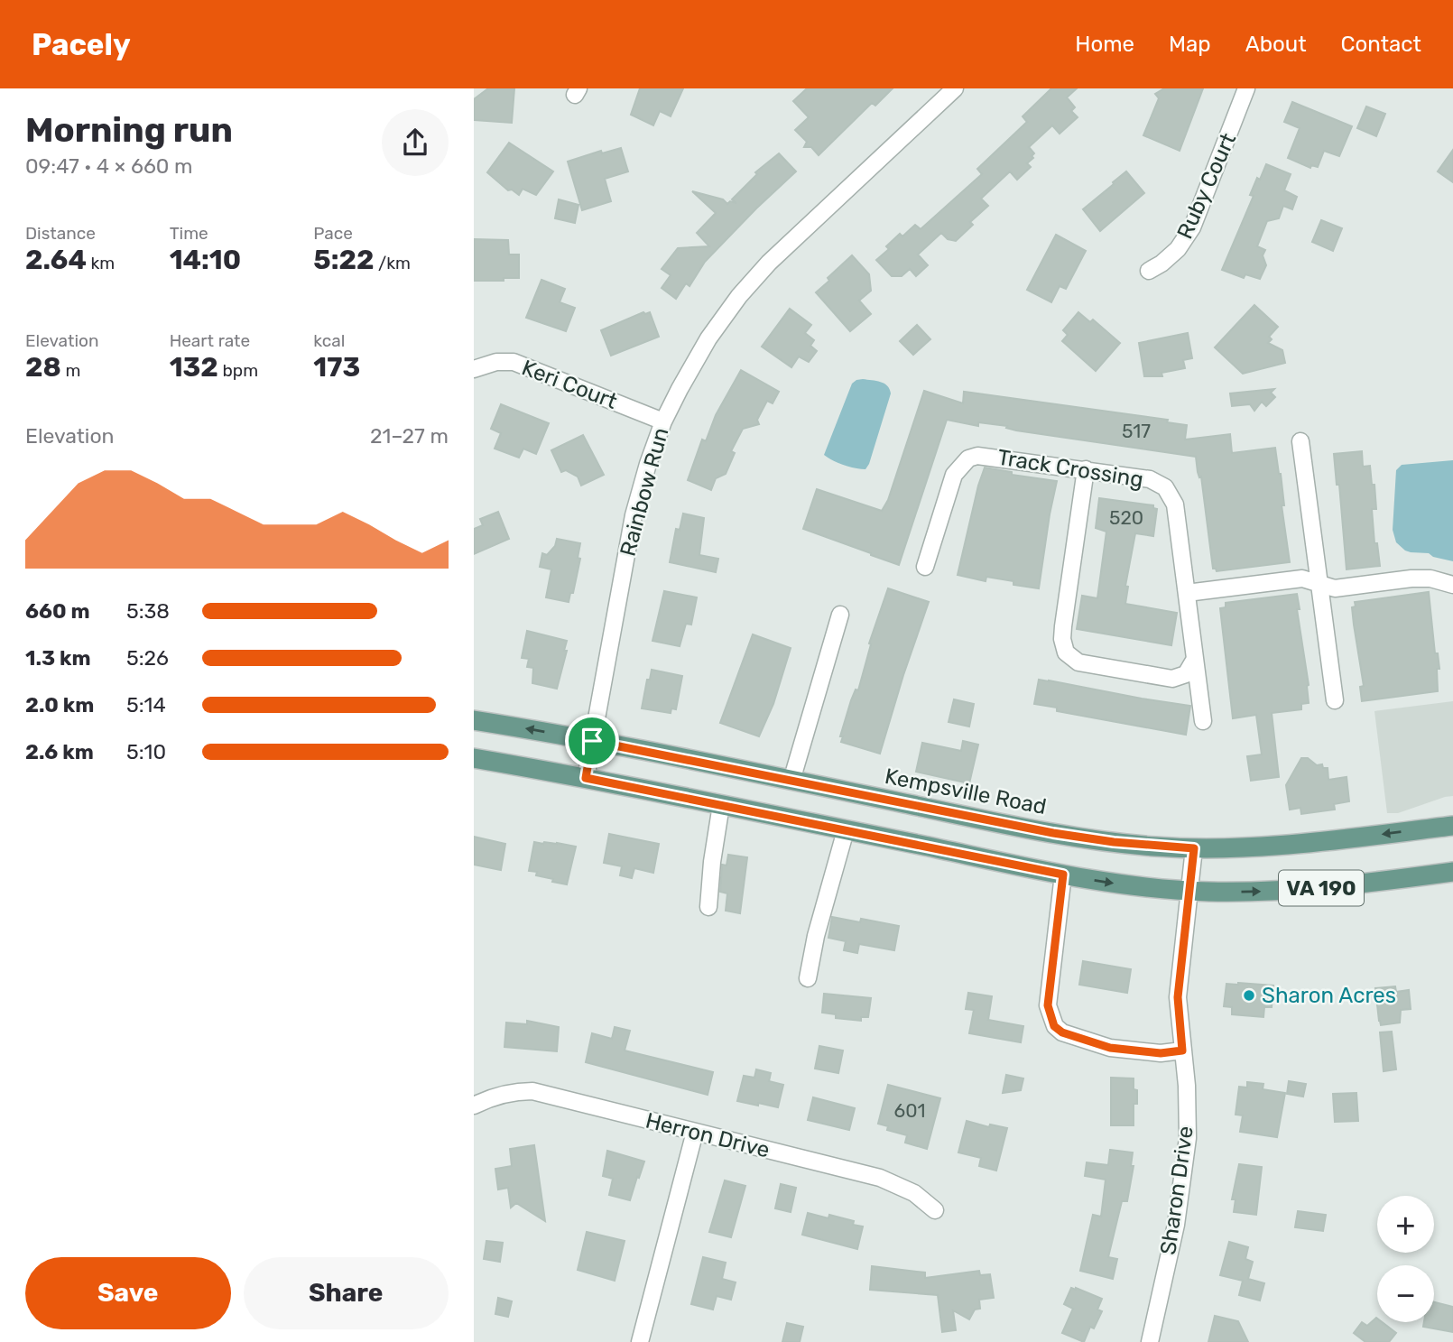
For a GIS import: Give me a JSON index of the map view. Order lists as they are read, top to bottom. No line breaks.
{"streets":{"main road":["Kempsville Road","VA 190"],"street":["Ruby Court","Keri Court","Track Crossing","Rainbow Run","Herron Drive","Sharon Drive"]},"crossings":[["Keri Court","Rainbow Run"],["Rainbow Run","Kempsville Road"],["Rainbow Run","VA 190"],["Kempsville Road","Sharon Drive"],["VA 190","Sharon Drive"]],"places":["Sharon Acres"],"house_numbers":["517","520","601"],"page":{"header":"Pacely","nav":["Home","Map","About","Contact"],"heading":["Morning run","09:47 · 4 × 660 m"],"stats":[["Distance","2.64 km"],["Time","14:10"],["Pace","5:22 /km"],["Elevation","28 m"],["Heart rate","132 bpm"],["kcal","173"]],"chart":["Elevation","21–27 m"],"list":[{"name":"660 m","note":"5:38"},{"name":"1.3 km","note":"5:26"},{"name":"2.0 km","note":"5:14"},{"name":"2.6 km","note":"5:10"}],"map_buttons":["+","−"],"buttons":["Save","Share"]}}
